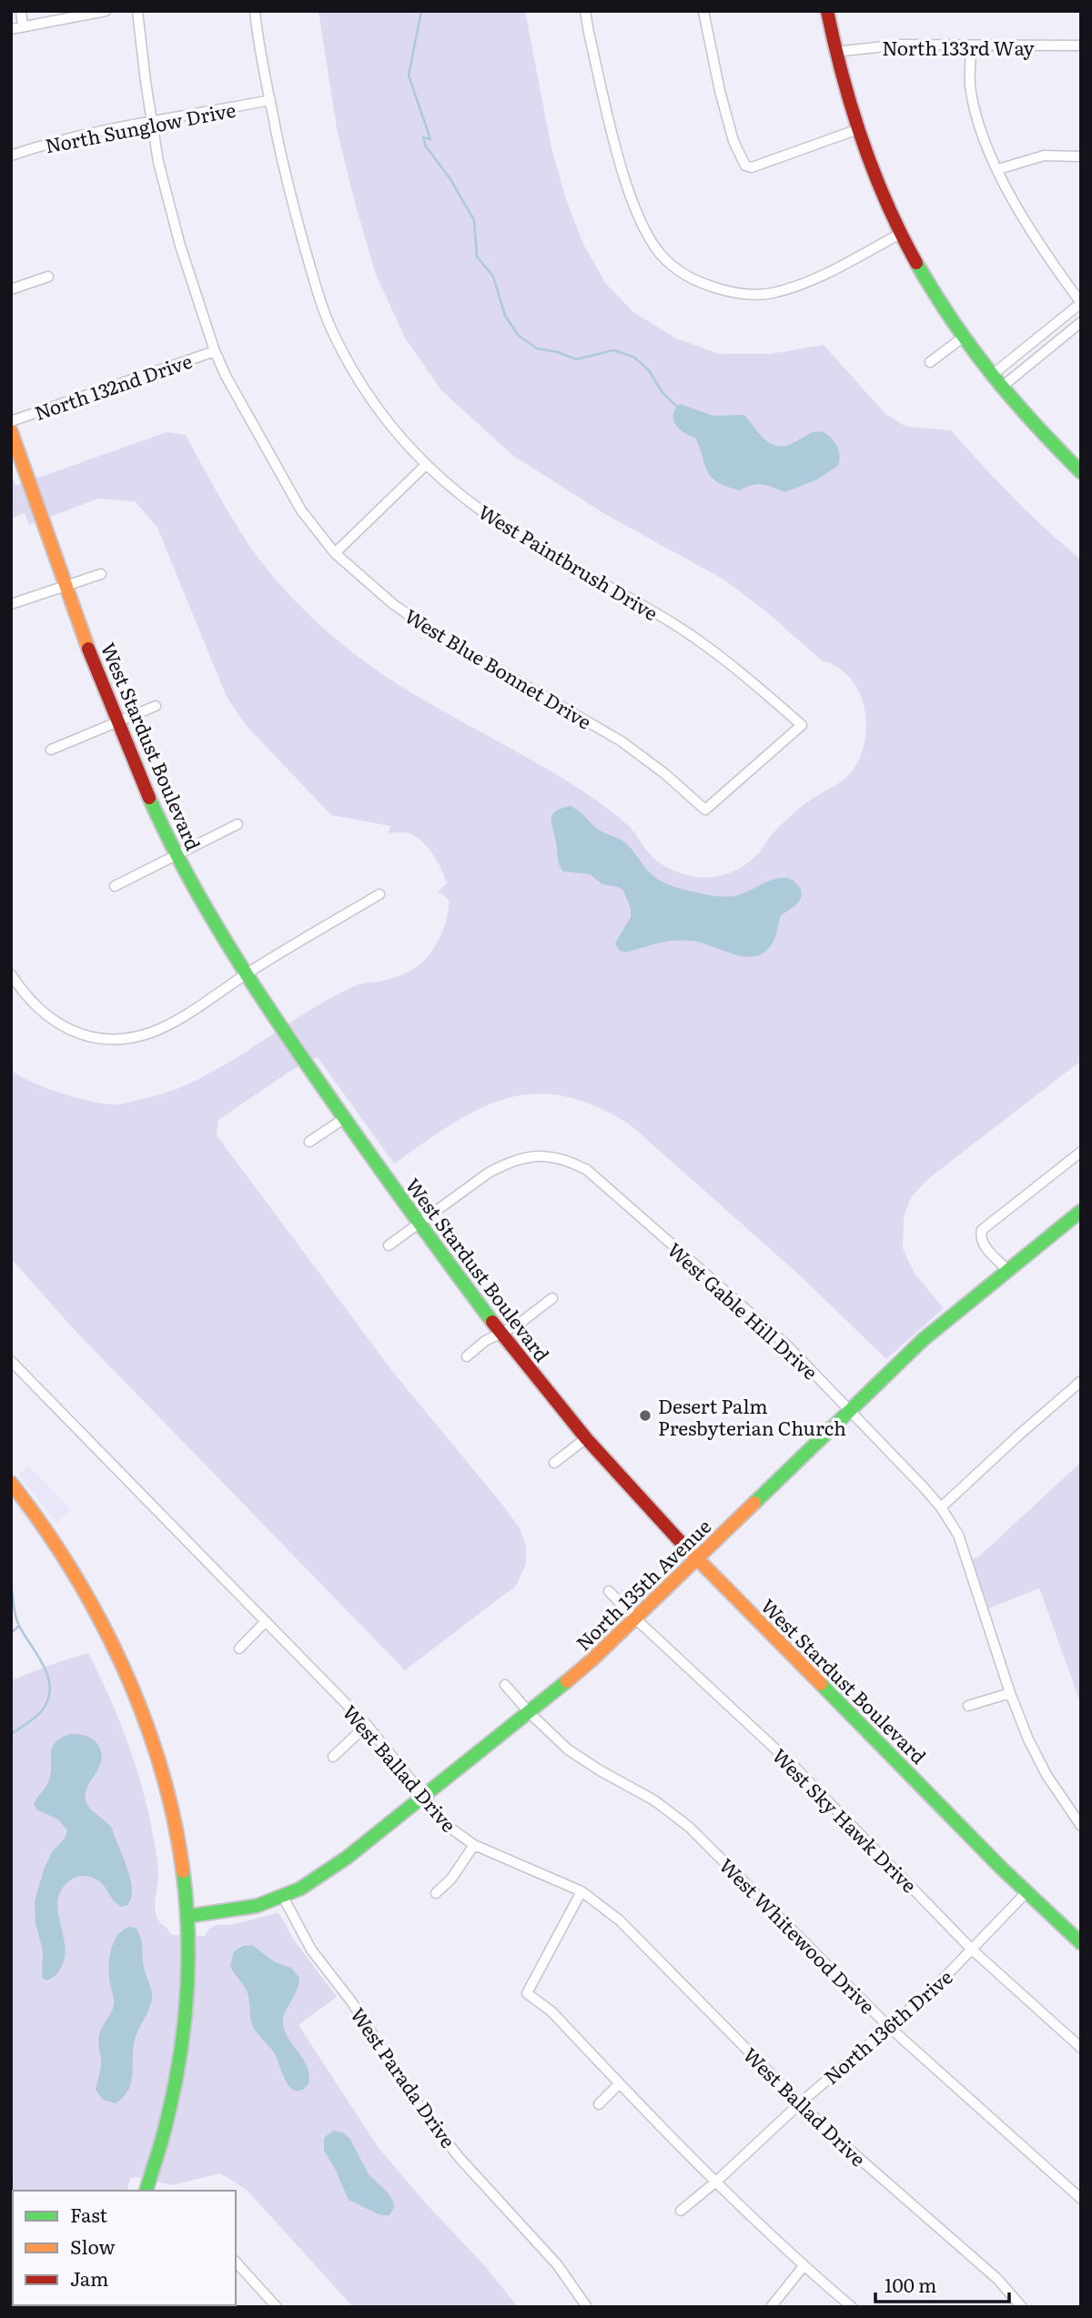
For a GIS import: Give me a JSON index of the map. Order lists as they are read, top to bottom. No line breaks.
{"streets":{"street":["North 133rd Way","North Sunglow Drive","North 132nd Drive","West Paintbrush Drive","West Blue Bonnet Drive","West Stardust Boulevard","West Gable Hill Drive","North 135th Avenue","West Ballad Drive","West Sky Hawk Drive","West Whitewood Drive","North 136th Drive","West Parada Drive"]},"crossings":[["North Sunglow Drive","West Paintbrush Drive"],["North Sunglow Drive","West Blue Bonnet Drive"],["North 132nd Drive","West Blue Bonnet Drive"],["West Paintbrush Drive","West Blue Bonnet Drive"],["West Stardust Boulevard","West Gable Hill Drive"],["West Stardust Boulevard","North 135th Avenue"],["West Stardust Boulevard","North 136th Drive"],["West Gable Hill Drive","North 135th Avenue"],["North 135th Avenue","West Ballad Drive"],["North 135th Avenue","West Sky Hawk Drive"],["North 135th Avenue","West Whitewood Drive"],["North 135th Avenue","West Parada Drive"],["West Ballad Drive","North 136th Drive"],["West Sky Hawk Drive","North 136th Drive"],["West Whitewood Drive","North 136th Drive"]],"places":["Desert Palm Presbyterian Church"],"legend":["Fast","Slow","Jam"],"scale_bar":"100 m"}
